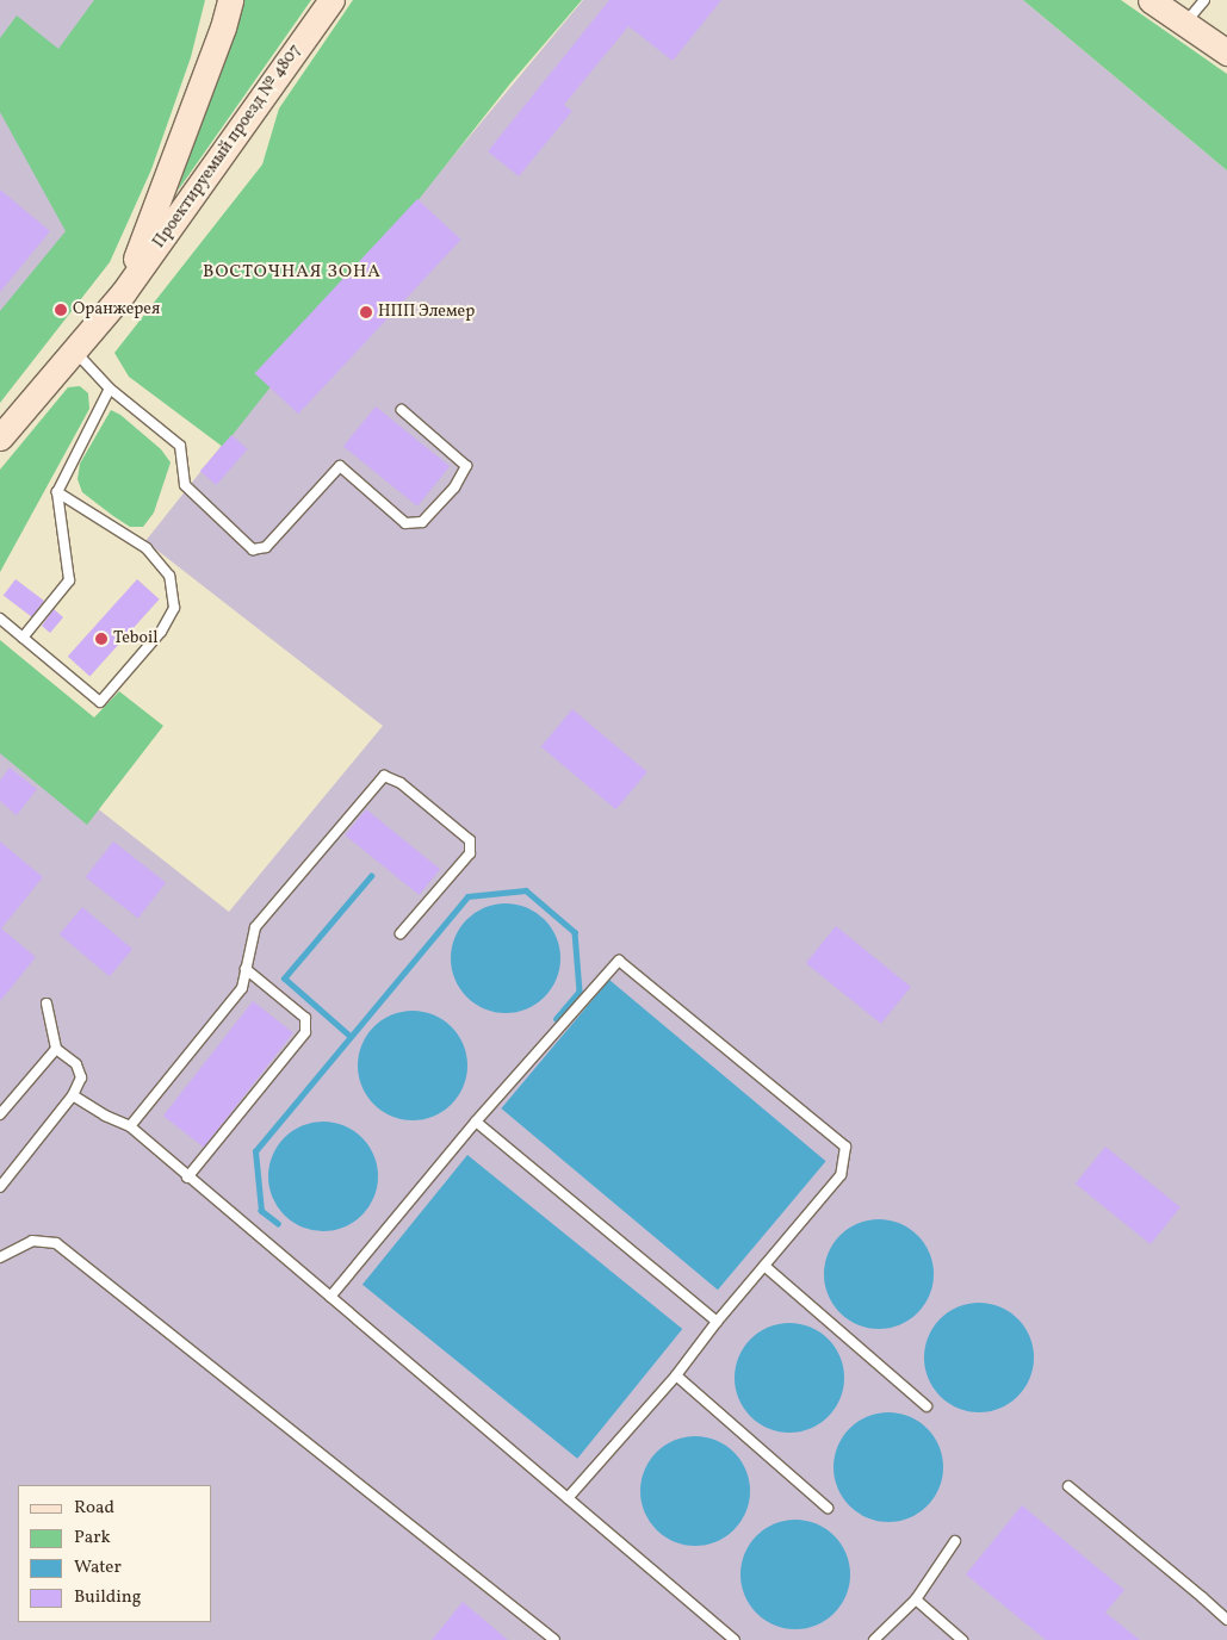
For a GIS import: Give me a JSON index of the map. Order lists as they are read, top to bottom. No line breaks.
{"streets":{"main road":["Проектируемый проезд № 4807"]},"districts":["ВОСТОЧНАЯ ЗОНА"],"places":["Оранжерея","НПП Элемер","Teboil"],"legend":["Road","Park","Water","Building"]}
